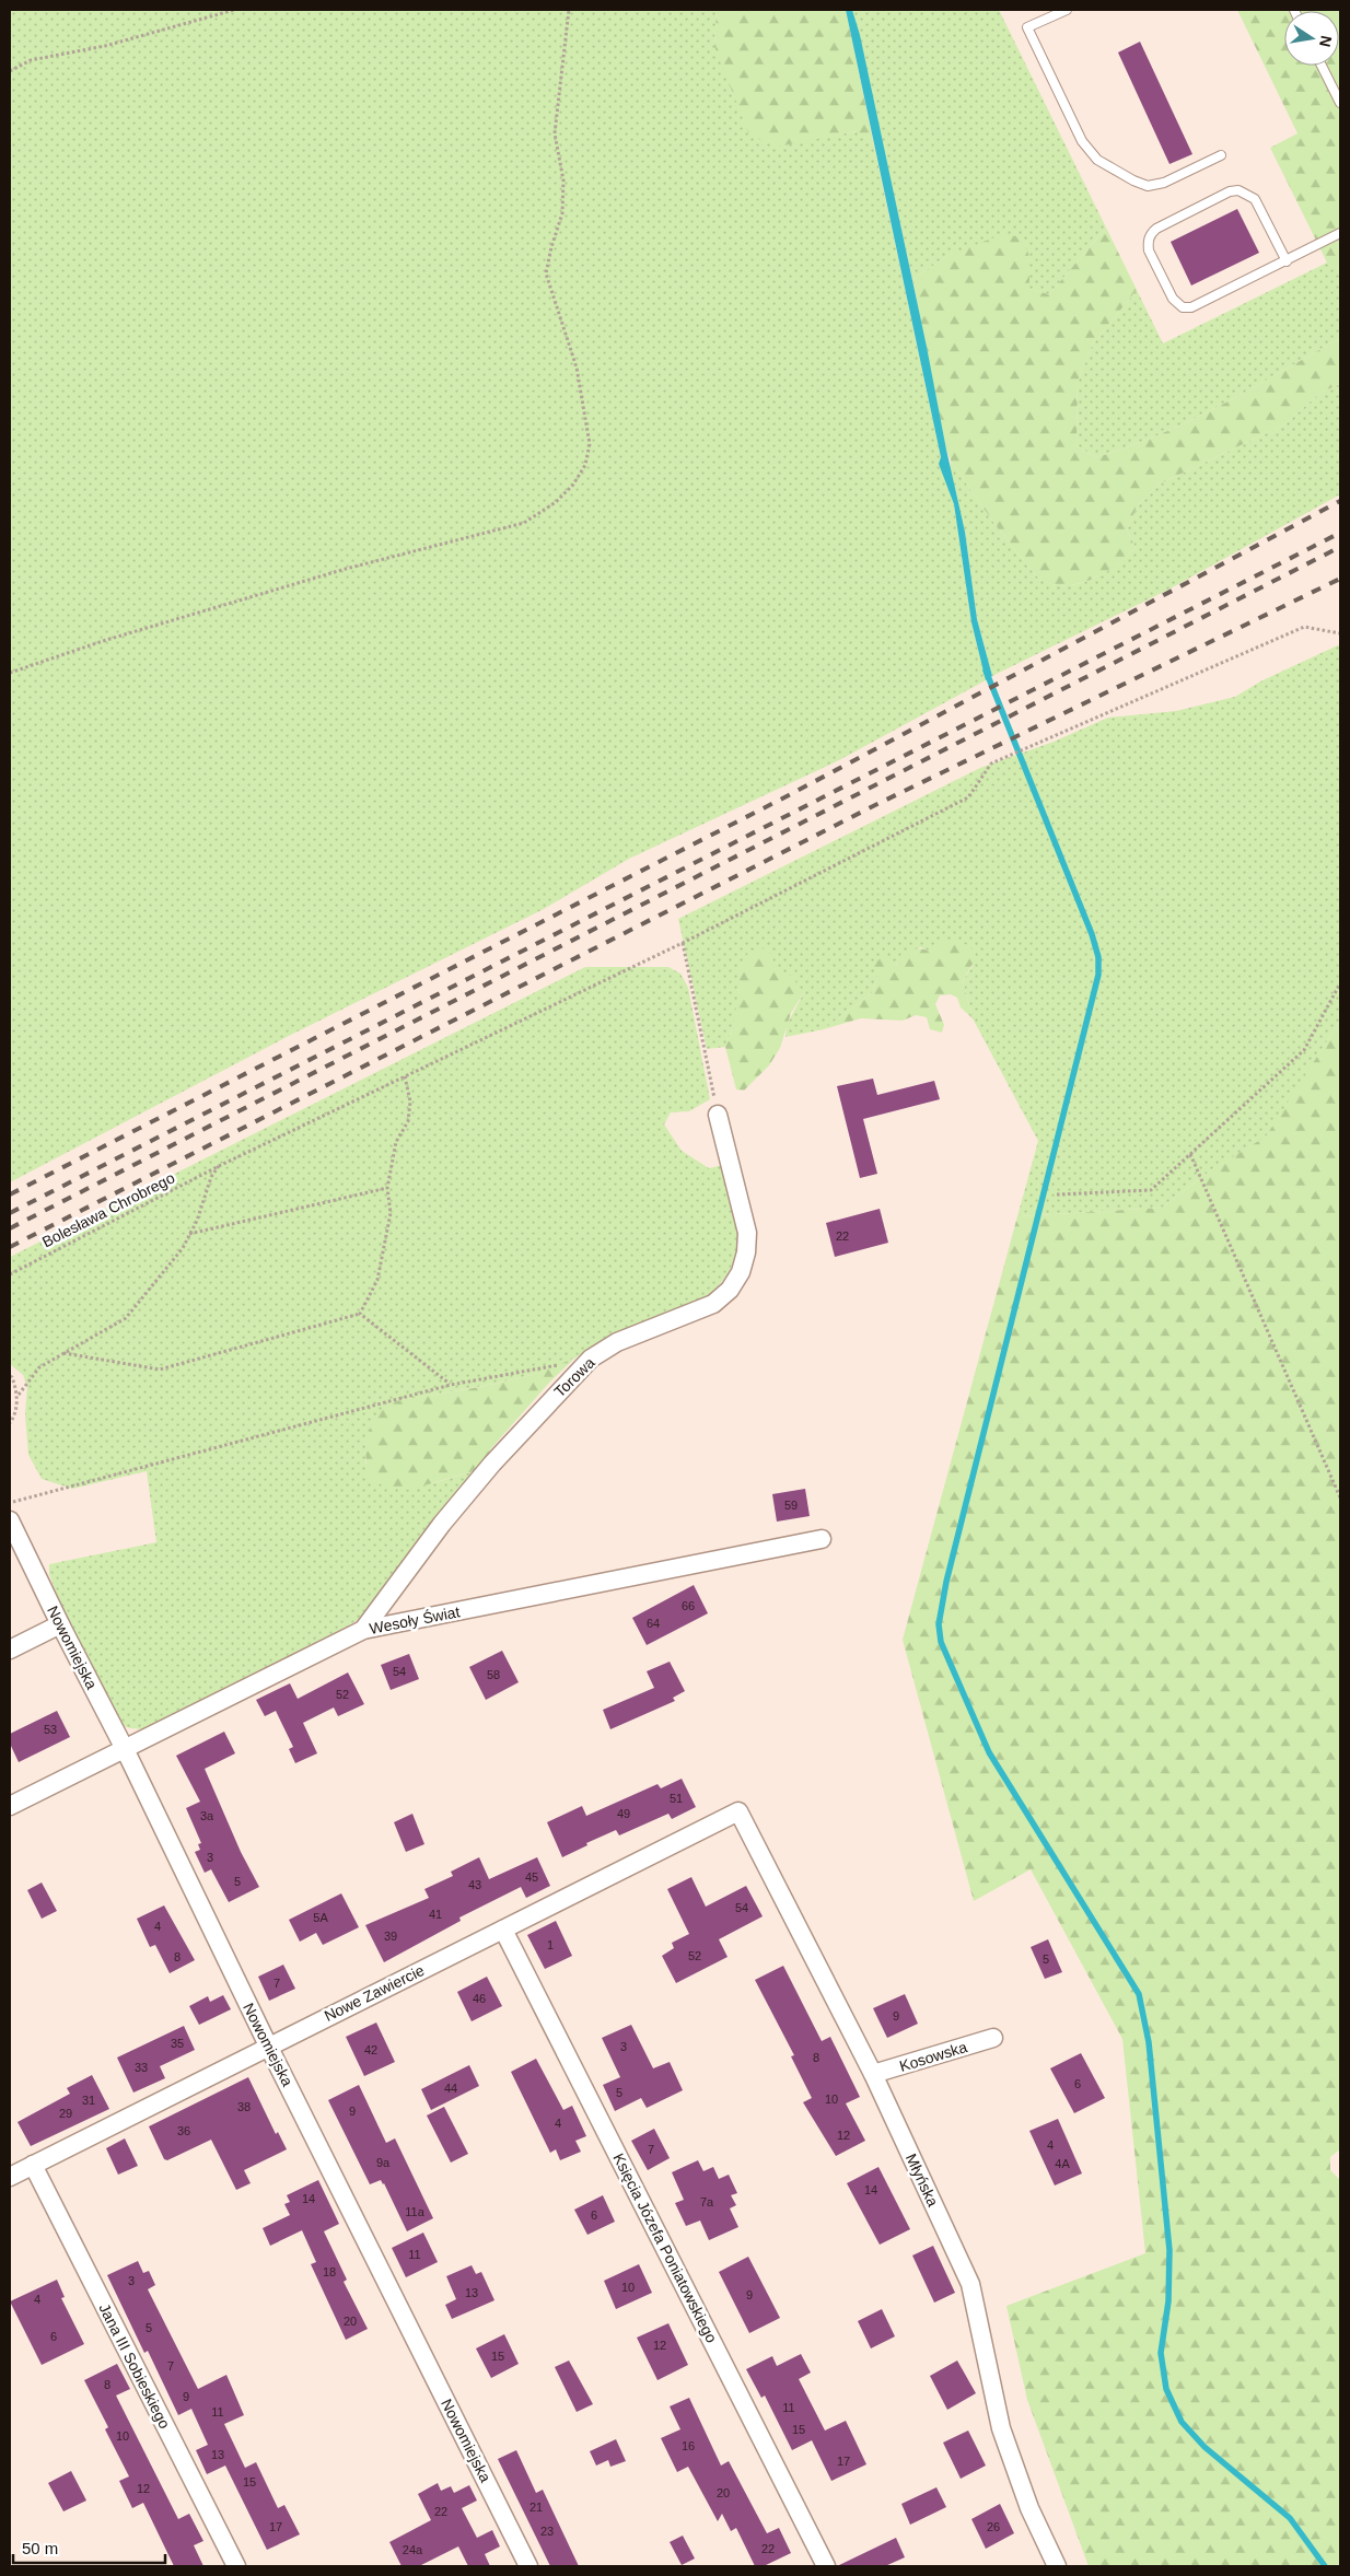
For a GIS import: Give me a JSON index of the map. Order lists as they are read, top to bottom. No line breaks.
{"streets":{"street":["Torowa","Wesoły Świat","Nowomiejska","Nowe Zawiercie","Kosowska","Młyńska","Księcia Józefa Poniatowskiego","Jana III Sobieskiego"],"path":["Bolesława Chrobrego"]},"crossings":[["Torowa","Wesoły Świat"],["Wesoły Świat","Nowomiejska"],["Nowomiejska","Nowe Zawiercie"],["Nowe Zawiercie","Młyńska"],["Nowe Zawiercie","Księcia Józefa Poniatowskiego"],["Nowe Zawiercie","Jana III Sobieskiego"],["Kosowska","Młyńska"]],"house_numbers":["22","59","66","64","54","58","52","53","51","49","3a","3","45","5","43","54","41","5A","4","39","1","52","8","5","7","46","9","35","3","42","8","33","6","44","5","10","31","38","9","29","4","36","12","4","7","9a","4A","14","14","7a","11a","6","11","18","3","10","13","9","4","20","5","6","12","15","7","8","9","11","11","15","10","16","13","17","15","12","20","21","22","17","26","23","22","24a"],"scale_bar":"50 m","north":"right"}
